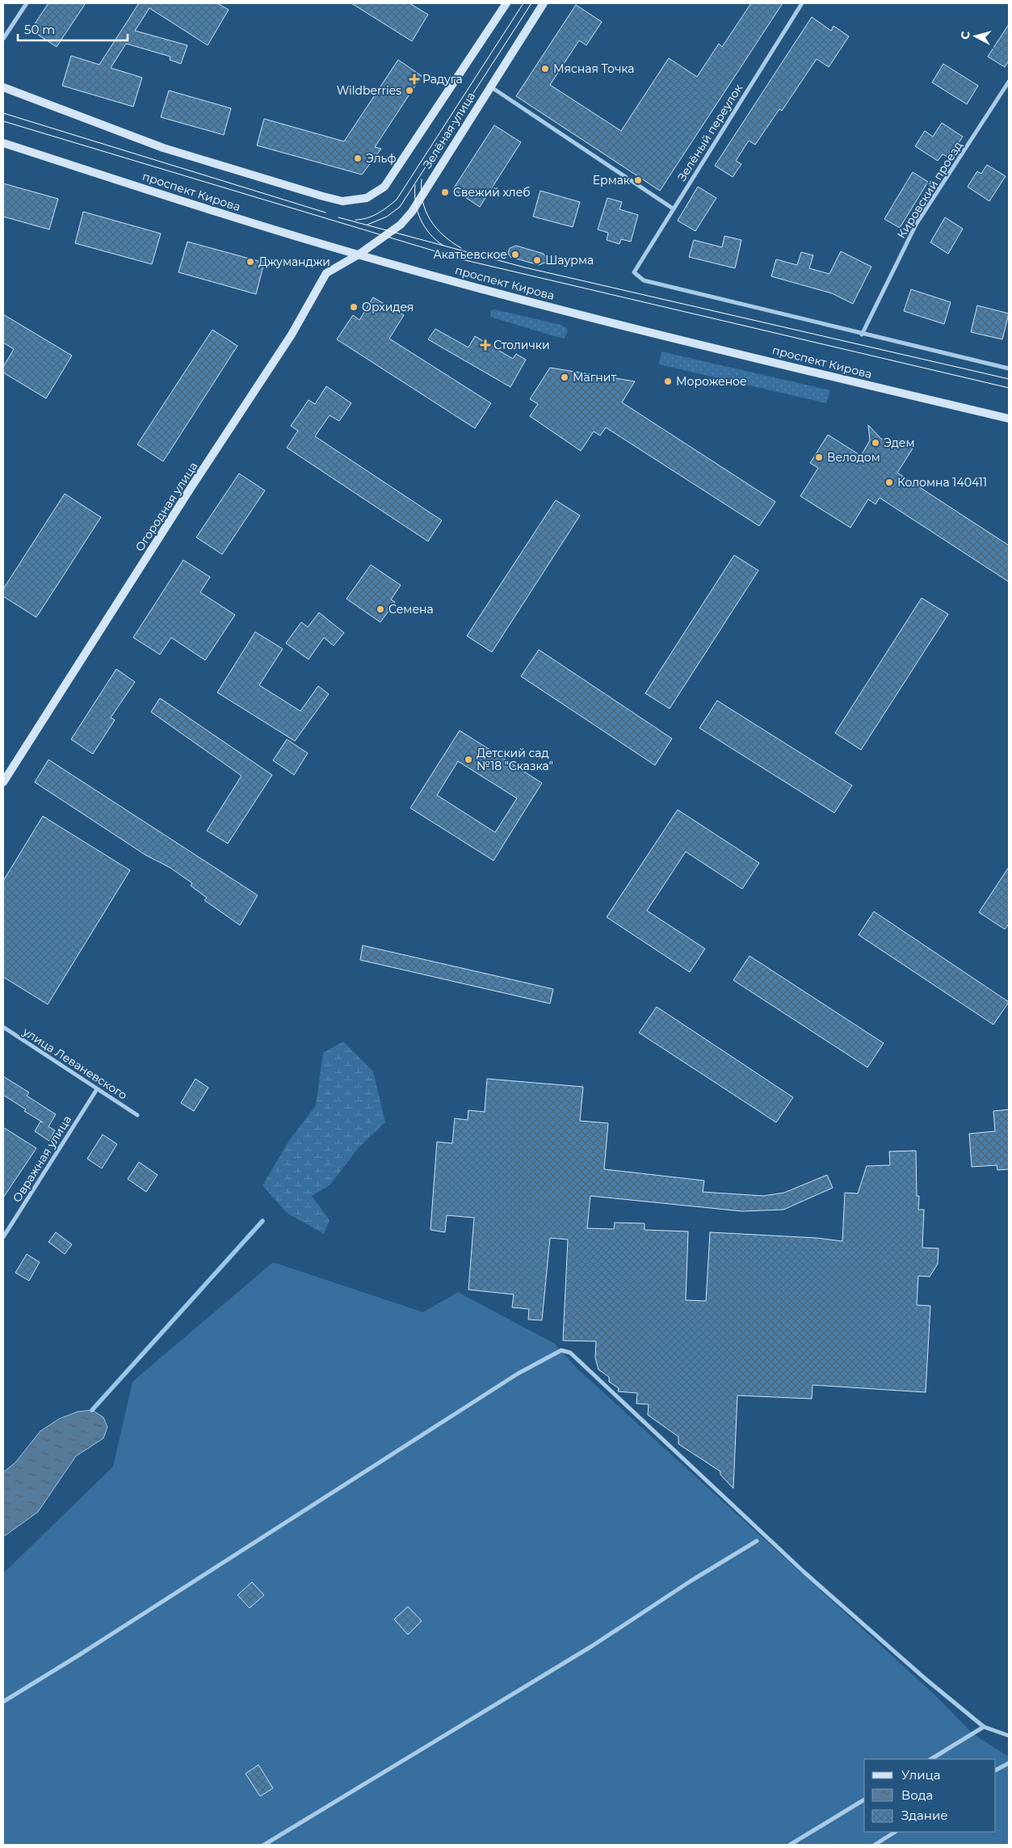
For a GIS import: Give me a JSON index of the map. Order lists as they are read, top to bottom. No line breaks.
{"streets":{"street":["Зелёная улица","Зелёный переулок","Кировский проезд","проспект Кирова","Огородная улица","улица Леваневского","Овражная улица"]},"crossings":[["Зелёная улица","проспект Кирова"],["Зелёная улица","Огородная улица"],["Зелёный переулок","Кировский проезд"],["проспект Кирова","Огородная улица"],["улица Леваневского","Овражная улица"]],"places":{"other":["Мясная Точка","Wildberries","Эльф","Ермак","Свежий хлеб","Акатьевское","Шаурма","Джуманджи","Орхидея","Магнит","Мороженое","Эдем","Велодом","Коломна 140411","Семена","Детский сад №18 \"Сказка\""],"health":["Радуга","Столички"]},"legend":["Улица","Вода","Здание"],"scale_bar":"50 m","north":"left"}
